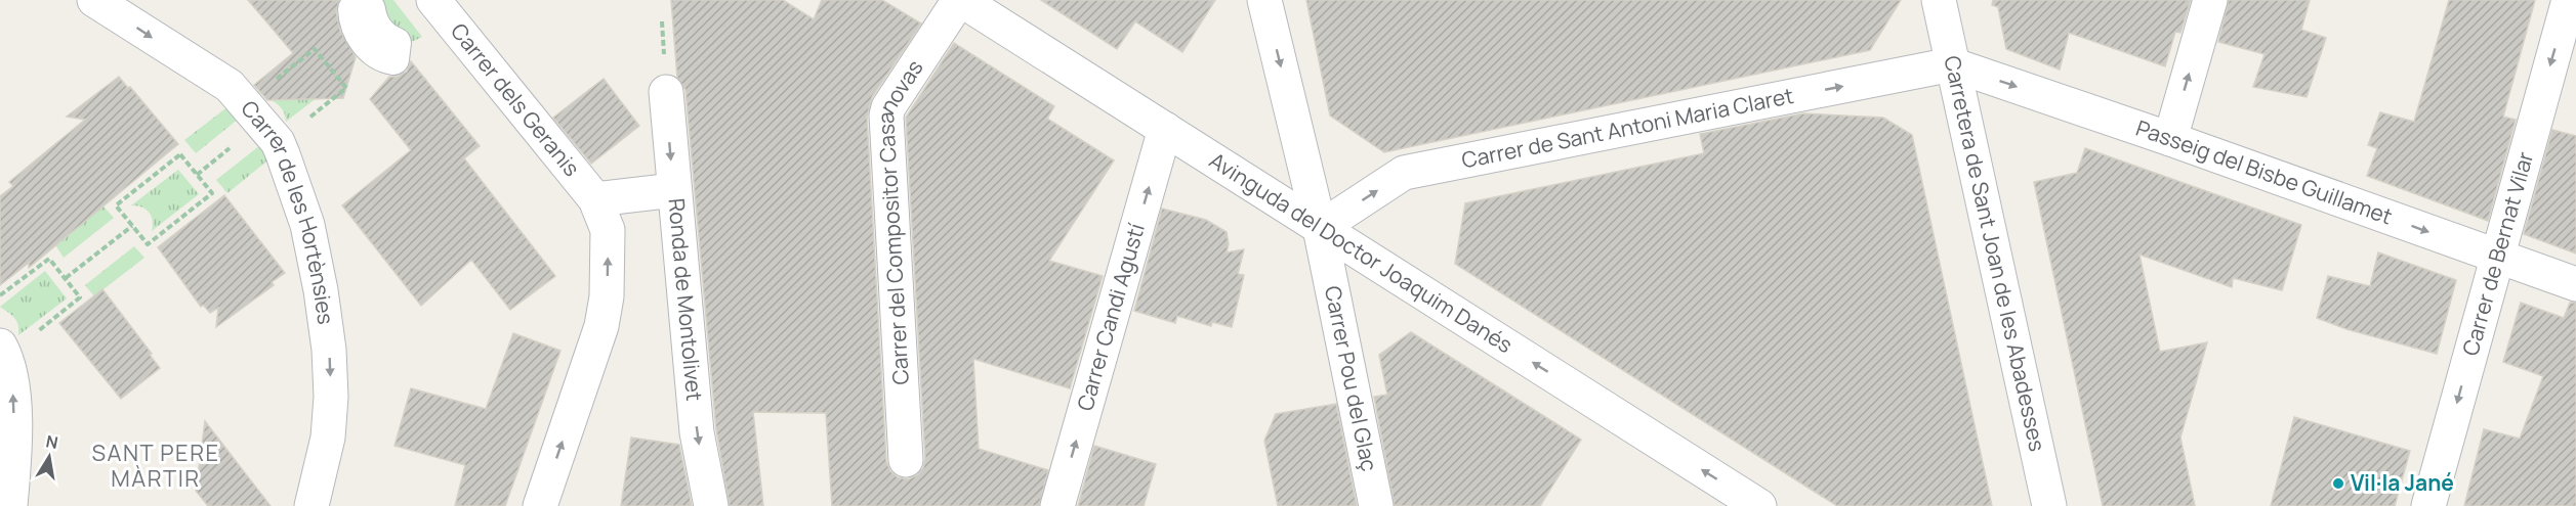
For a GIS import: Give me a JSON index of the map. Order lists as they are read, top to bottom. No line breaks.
{"streets":{"street":["Carrer dels Geranis","Carrer de Sant Antoni Maria Claret","Passeig del Bisbe Guillamet","Carrer de les Hortènsies","Carrer del Compositor Casanovas","Carrer de Bernat Vilar","Avinguda del Doctor Joaquim Danés","Carretera de Sant Joan de les Abadesses","Ronda de Montolivet","Carrer Candi Agustí","Carrer Pou del Glaç"]},"crossings":[["Carrer de Sant Antoni Maria Claret","Passeig del Bisbe Guillamet"],["Carrer de Sant Antoni Maria Claret","Avinguda del Doctor Joaquim Danés"],["Carrer de Sant Antoni Maria Claret","Carretera de Sant Joan de les Abadesses"],["Carrer de Sant Antoni Maria Claret","Carrer Pou del Glaç"],["Passeig del Bisbe Guillamet","Carrer de Bernat Vilar"],["Passeig del Bisbe Guillamet","Carretera de Sant Joan de les Abadesses"],["Carrer del Compositor Casanovas","Avinguda del Doctor Joaquim Danés"],["Avinguda del Doctor Joaquim Danés","Carrer Candi Agustí"],["Avinguda del Doctor Joaquim Danés","Carrer Pou del Glaç"]],"one_way":["Carrer dels Geranis","Carrer de Sant Antoni Maria Claret","Passeig del Bisbe Guillamet","Carrer de les Hortènsies","Carrer de Bernat Vilar","Avinguda del Doctor Joaquim Danés","Ronda de Montolivet","Carrer Candi Agustí","Carrer Pou del Glaç"],"districts":["SANT PERE MÀRTIR"],"places":["Vil·la Jané"],"north":"top"}
